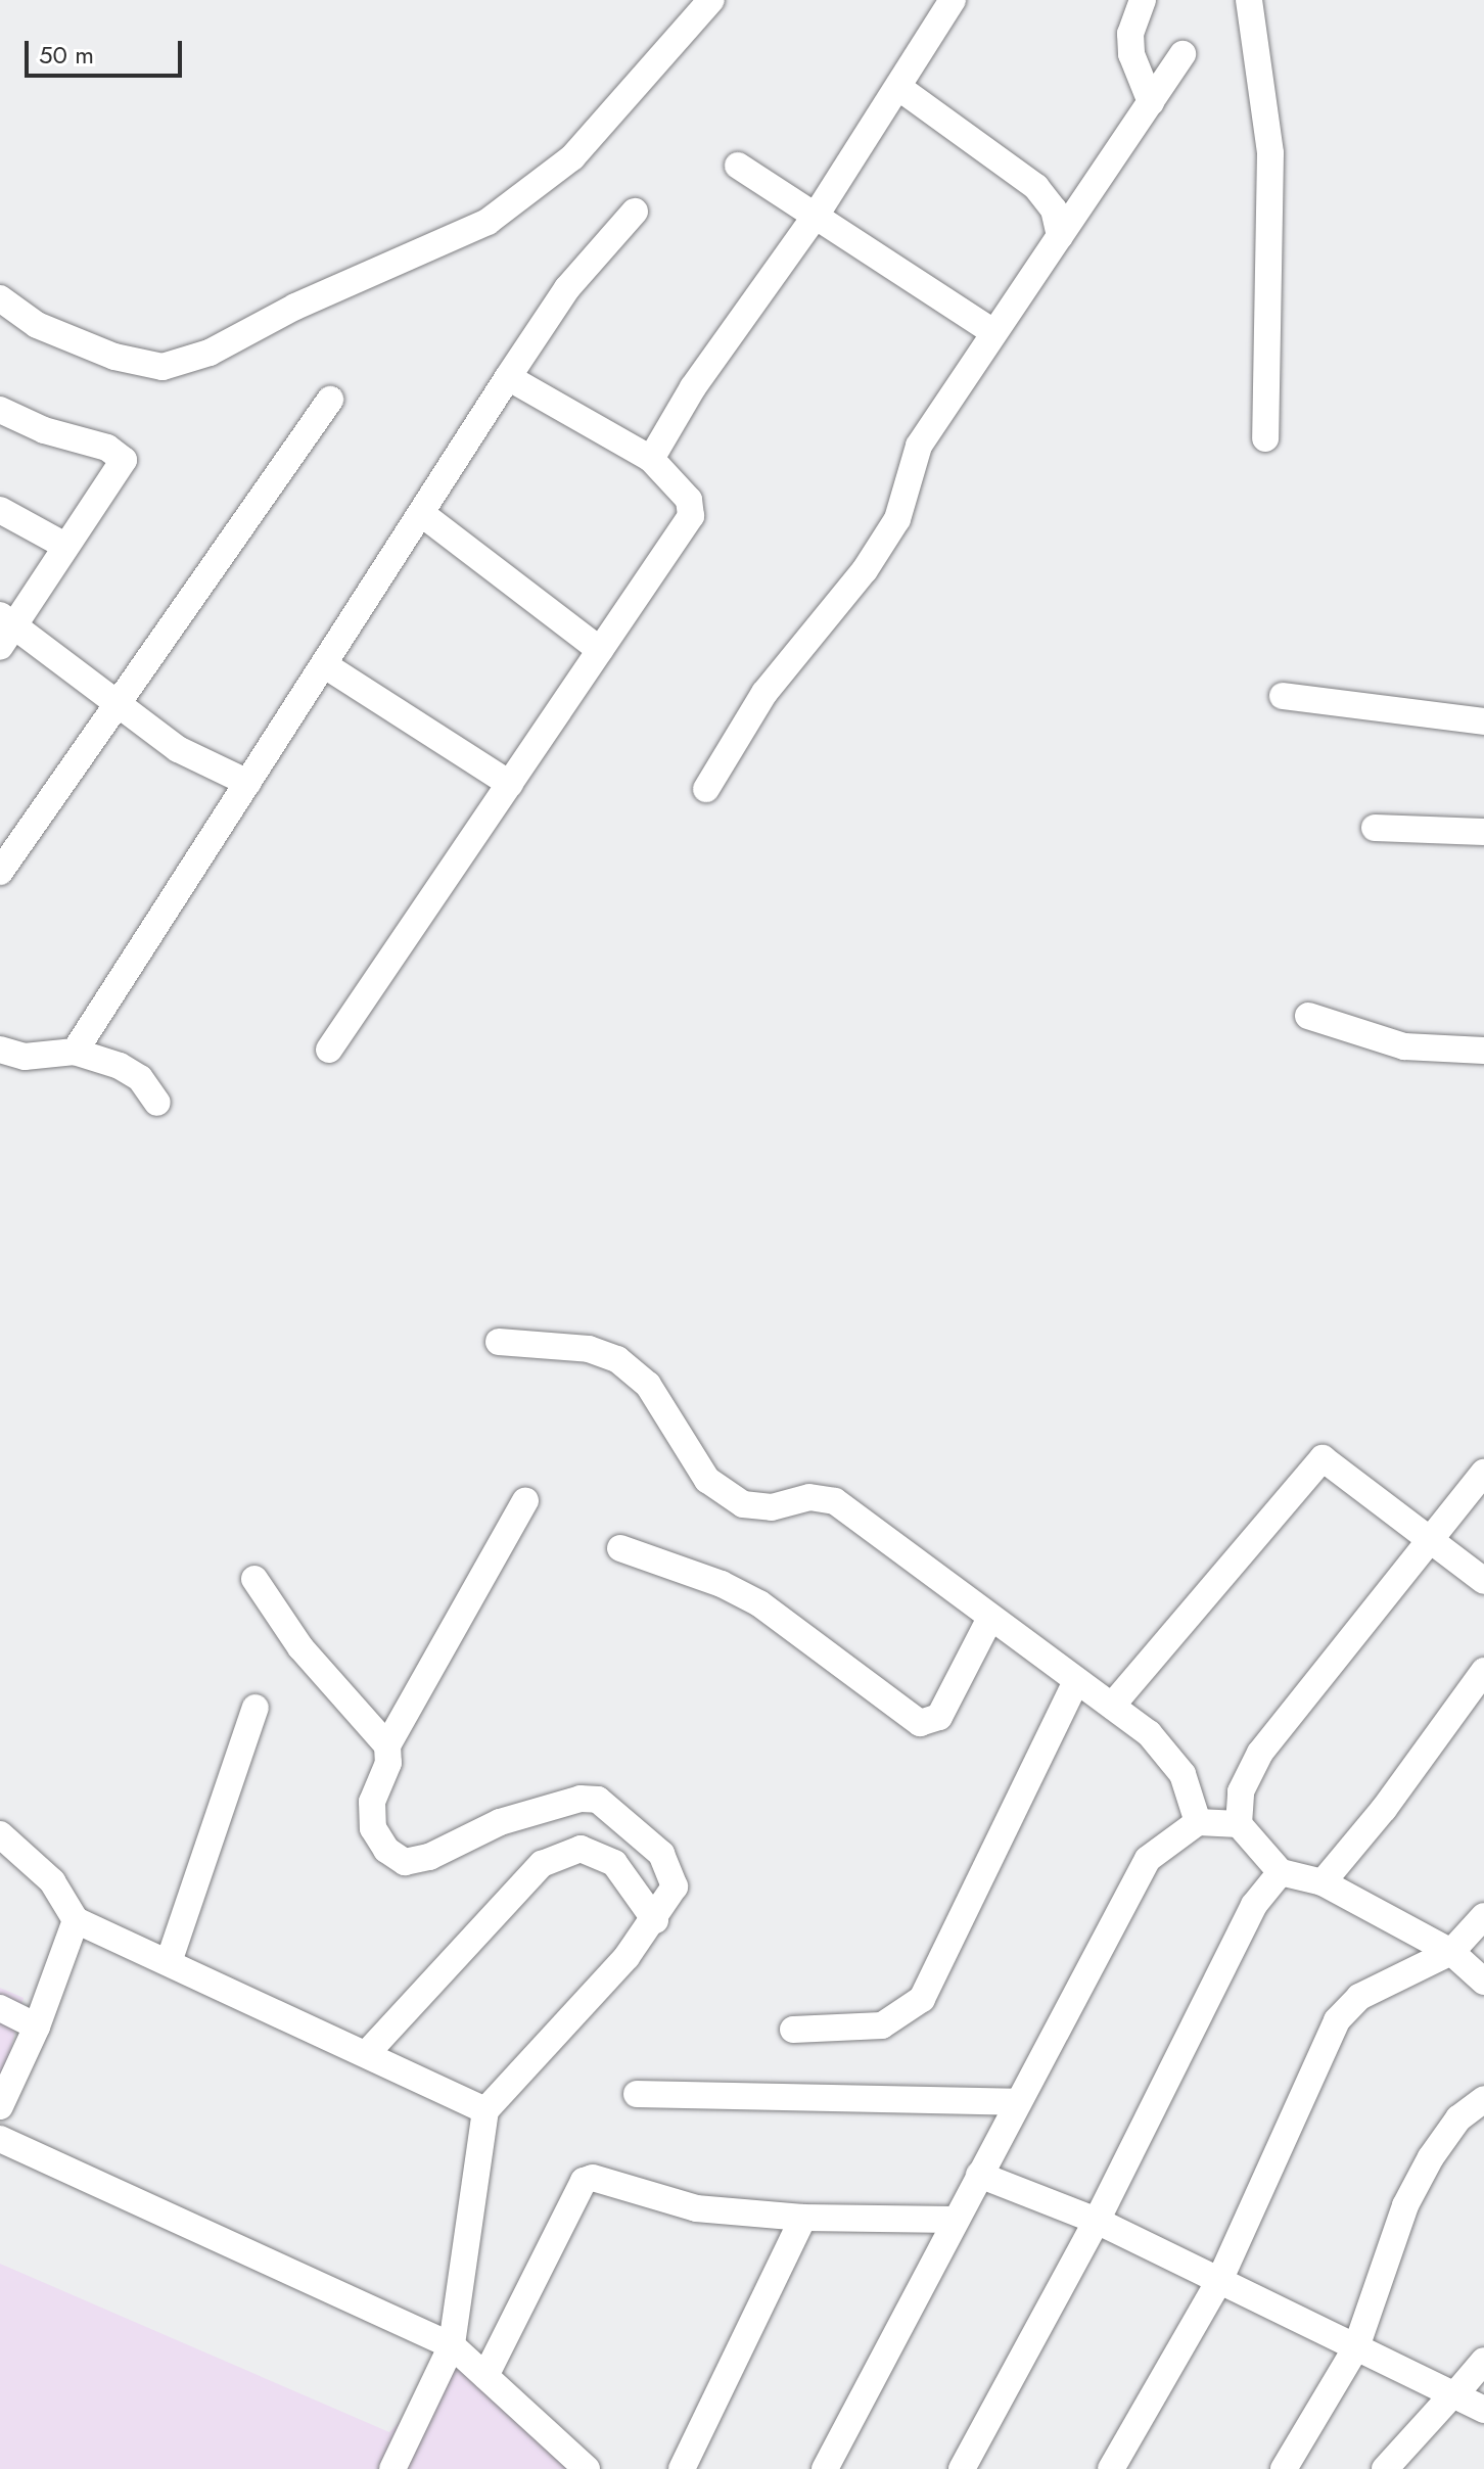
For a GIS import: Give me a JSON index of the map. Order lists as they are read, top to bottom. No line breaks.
{"scale_bar":"50 m"}
